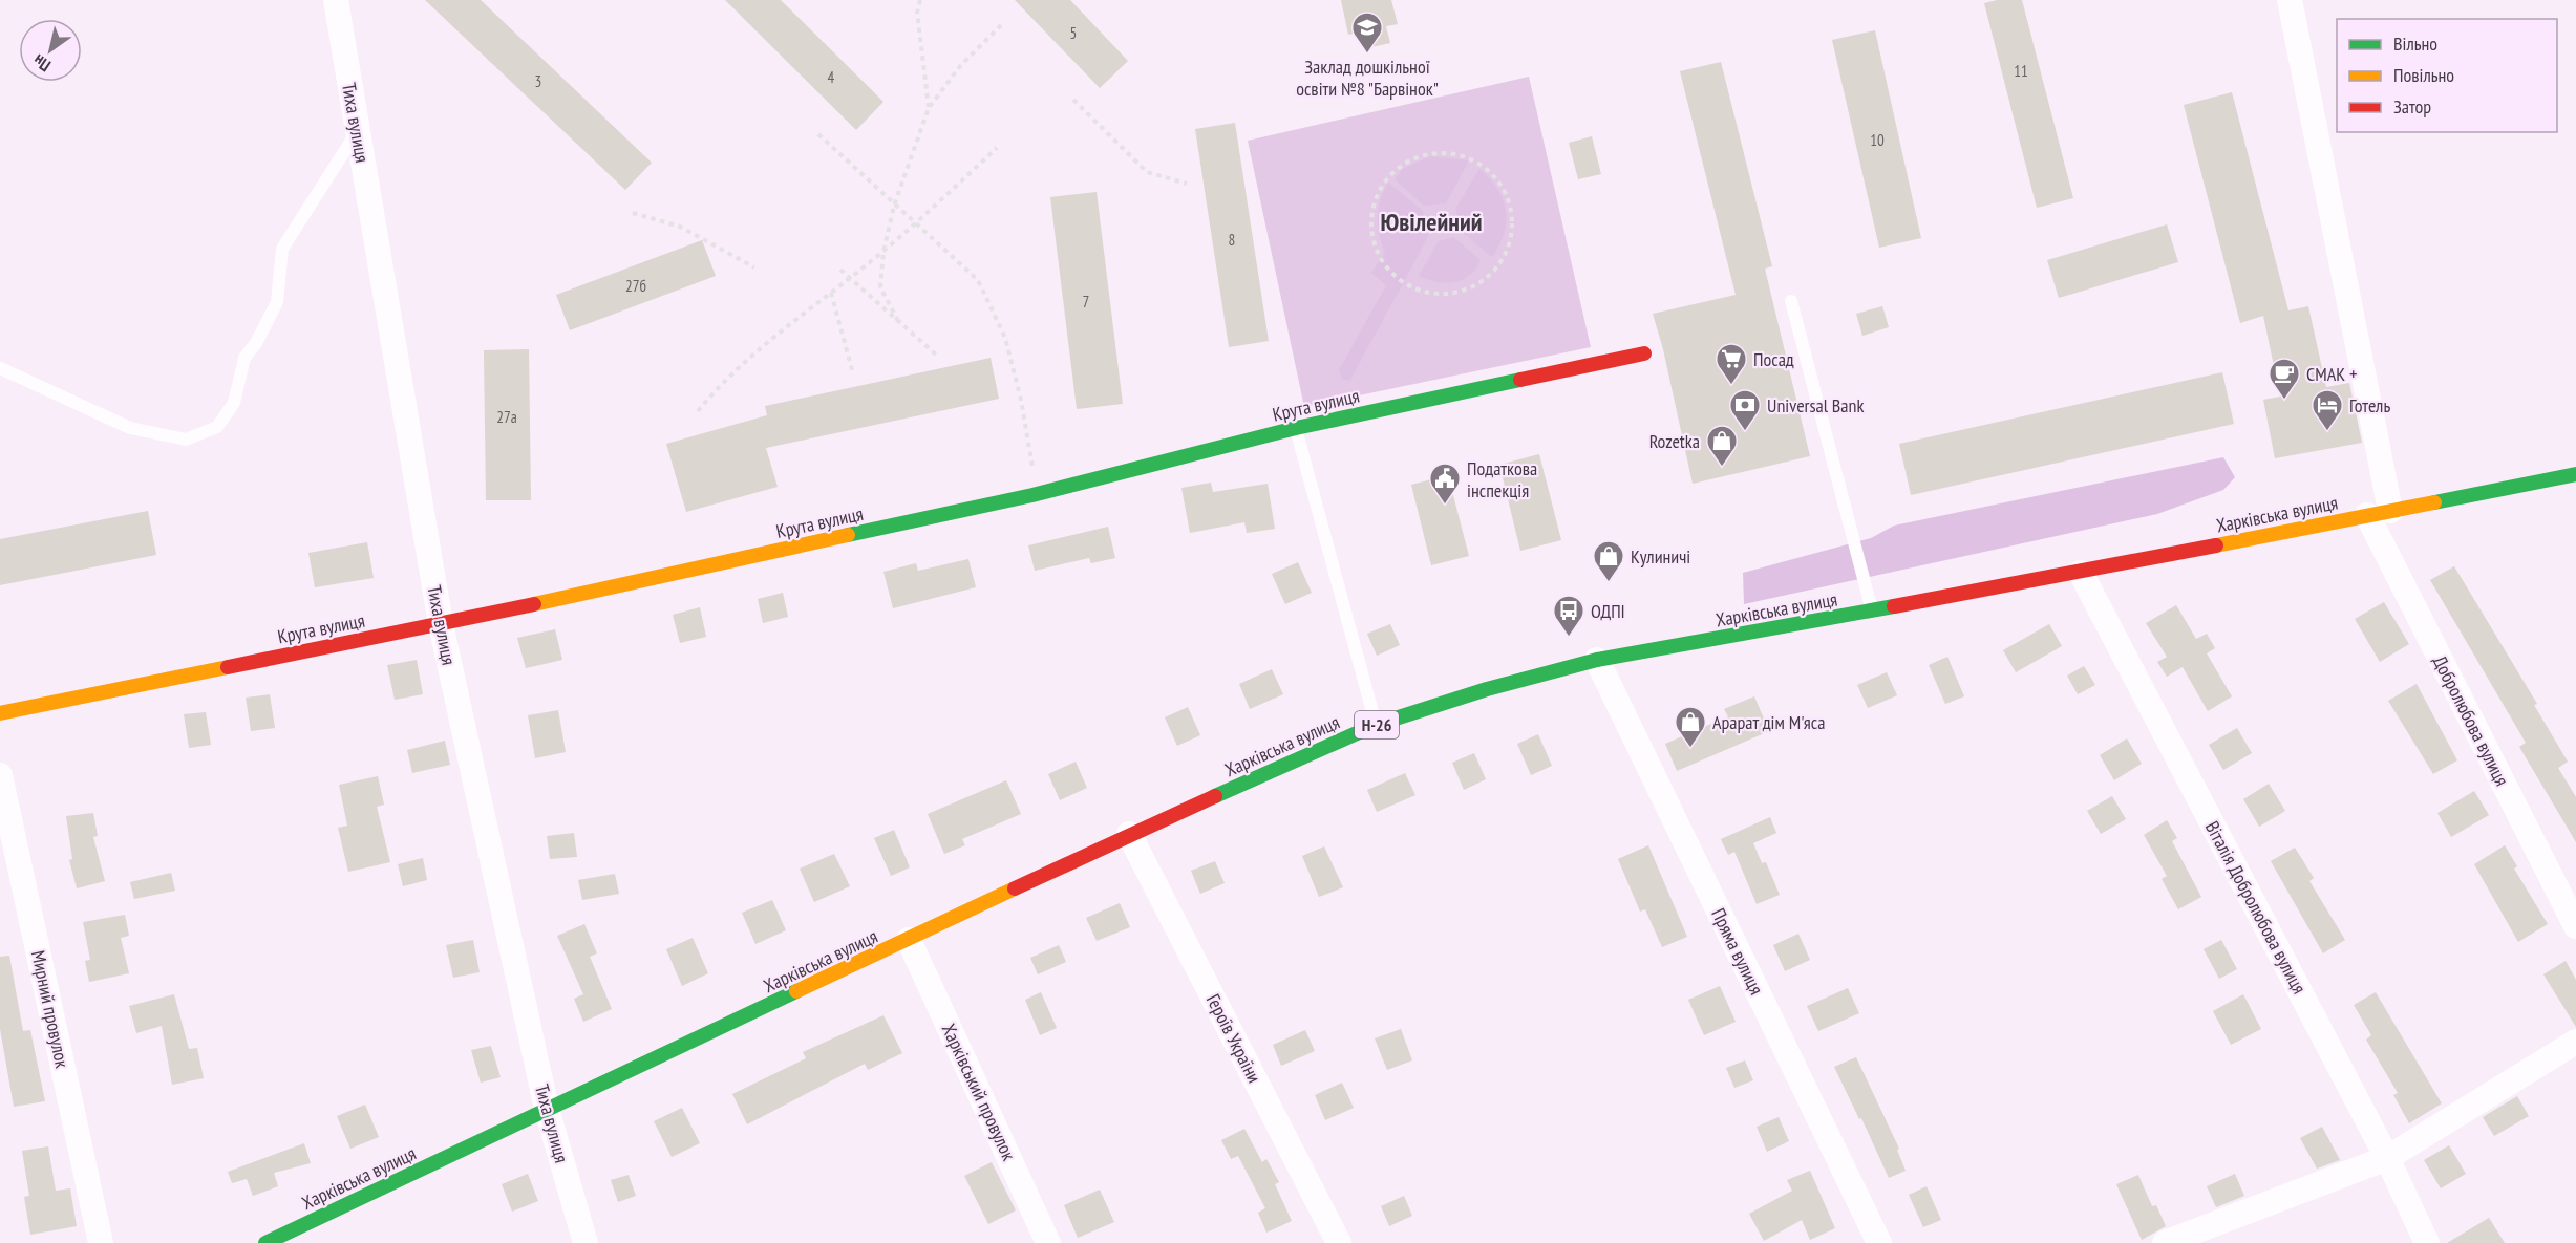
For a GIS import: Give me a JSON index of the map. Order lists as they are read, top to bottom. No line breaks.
{"streets":{"main road":["Крута вулиця","Харківська вулиця","Н-26"],"street":["Тиха вулиця","Добролюбова вулиця","Віталія Добролюбова вулиця","Пряма вулиця","Мирний провулок","Героїв України","Харківський провулок"]},"crossings":[["Тиха вулиця","Крута вулиця"],["Тиха вулиця","Харківська вулиця"],["Харківська вулиця","Добролюбова вулиця"],["Харківська вулиця","Віталія Добролюбова вулиця"],["Харківська вулиця","Пряма вулиця"],["Харківська вулиця","Героїв України"],["Харківська вулиця","Харківський провулок"]],"districts":["Ювілейний"],"places":{"school or university":["Заклад дошкільної освіти №8 \"Барвінок\""],"supermarket":["Посад"],"cafe":["СМАК +"],"bank":["Universal Bank"],"hotel":["Готель"],"shop":["Rozetka","Кулиничі","Арарат дім М'яса"],"public building":["Податкова інспекція"],"bus stop":["ОДПІ"]},"house_numbers":["5","11","4","3","10","8","27б","7","27а"],"legend":["Вільно","Повільно","Затор"],"north":"bottom left"}
